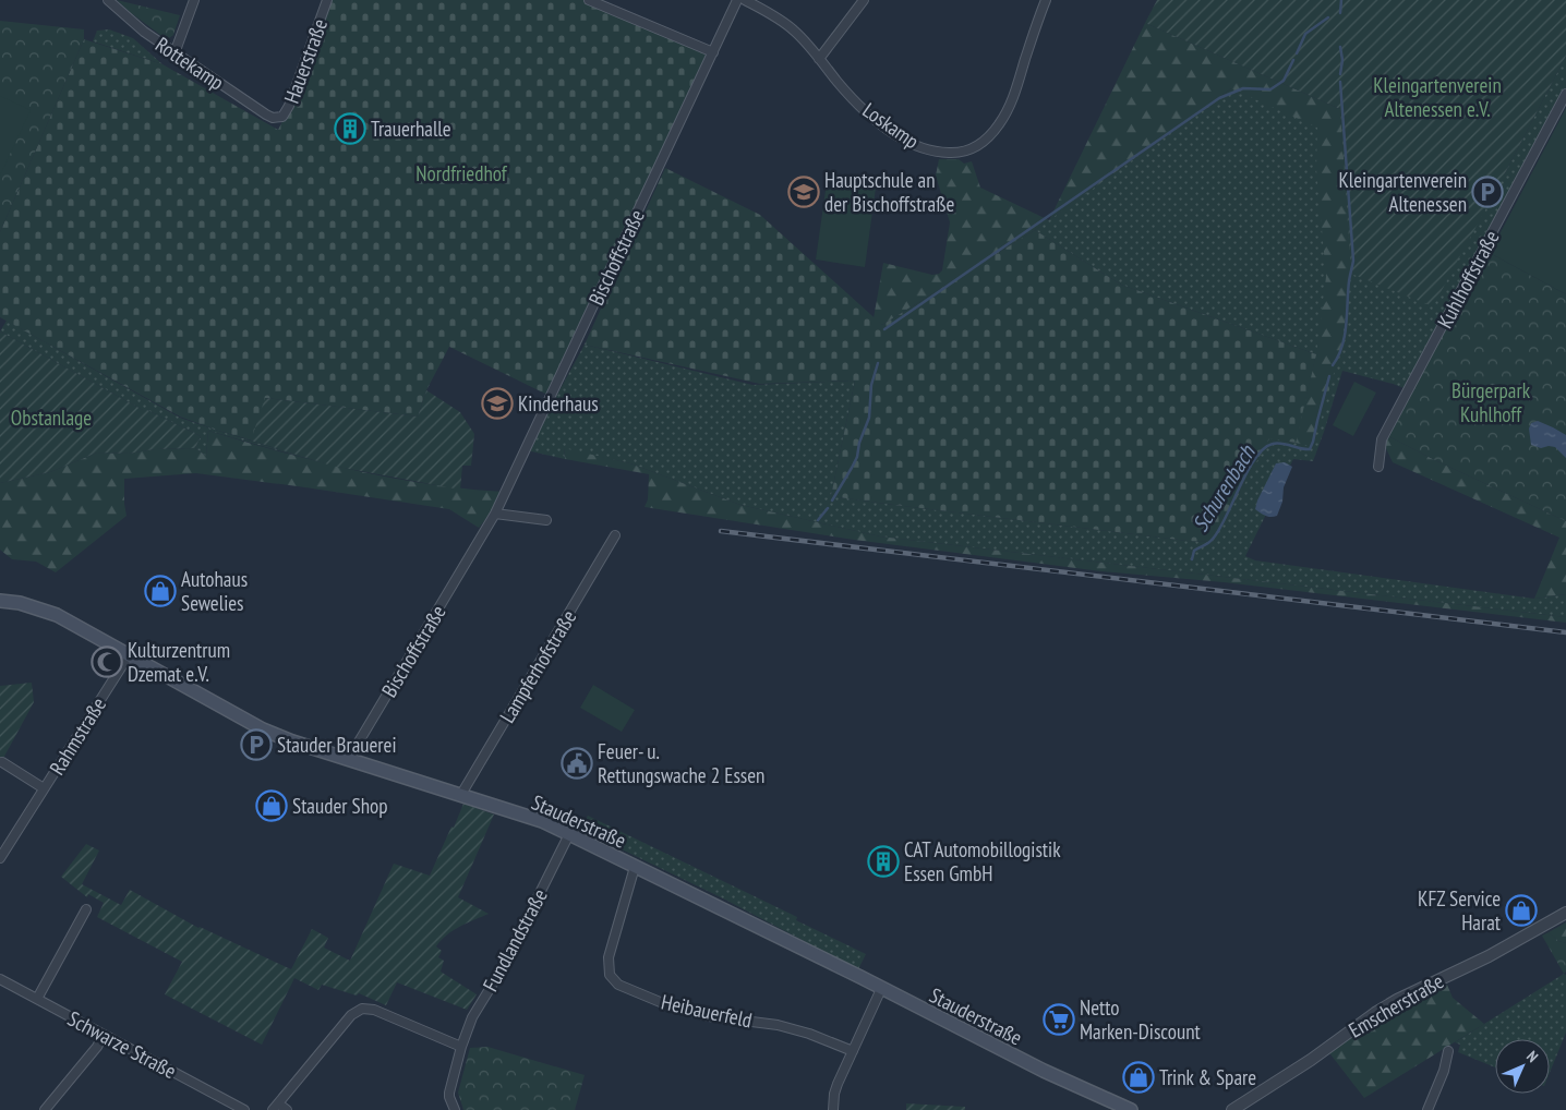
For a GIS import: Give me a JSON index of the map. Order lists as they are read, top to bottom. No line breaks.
{"streets":{"main road":["Stauderstraße"],"street":["Hauerstraße","Rottekamp","Loskamp","Bischoffstraße","Kuhlhoffstraße","Lampferhofstraße","Rahmstraße","Fundlandstraße","Emscherstraße","Heibauerfeld","Schwarze Straße"]},"crossings":[["Hauerstraße","Rottekamp"],["Bischoffstraße","Stauderstraße"],["Lampferhofstraße","Stauderstraße"],["Rahmstraße","Stauderstraße"],["Stauderstraße","Fundlandstraße"],["Stauderstraße","Heibauerfeld"]],"water":["Schurenbach"],"parks":["Kleingartenverein Altenessen e.V.","Nordfriedhof","Bürgerpark Kuhlhoff","Obstanlage"],"places":{"building":["Trauerhalle","CAT Automobillogistik Essen GmbH"],"school or university":["Hauptschule an der Bischoffstraße","Kinderhaus"],"parking":["Kleingartenverein Altenessen","Stauder Brauerei"],"shop":["Autohaus Sewelies","Stauder Shop","KFZ Service Harat","Trink & Spare"],"mosque":["Kulturzentrum Dzemat e.V."],"public building":["Feuer- u. Rettungswache 2 Essen"],"supermarket":["Netto Marken-Discount"]},"north":"top right"}
